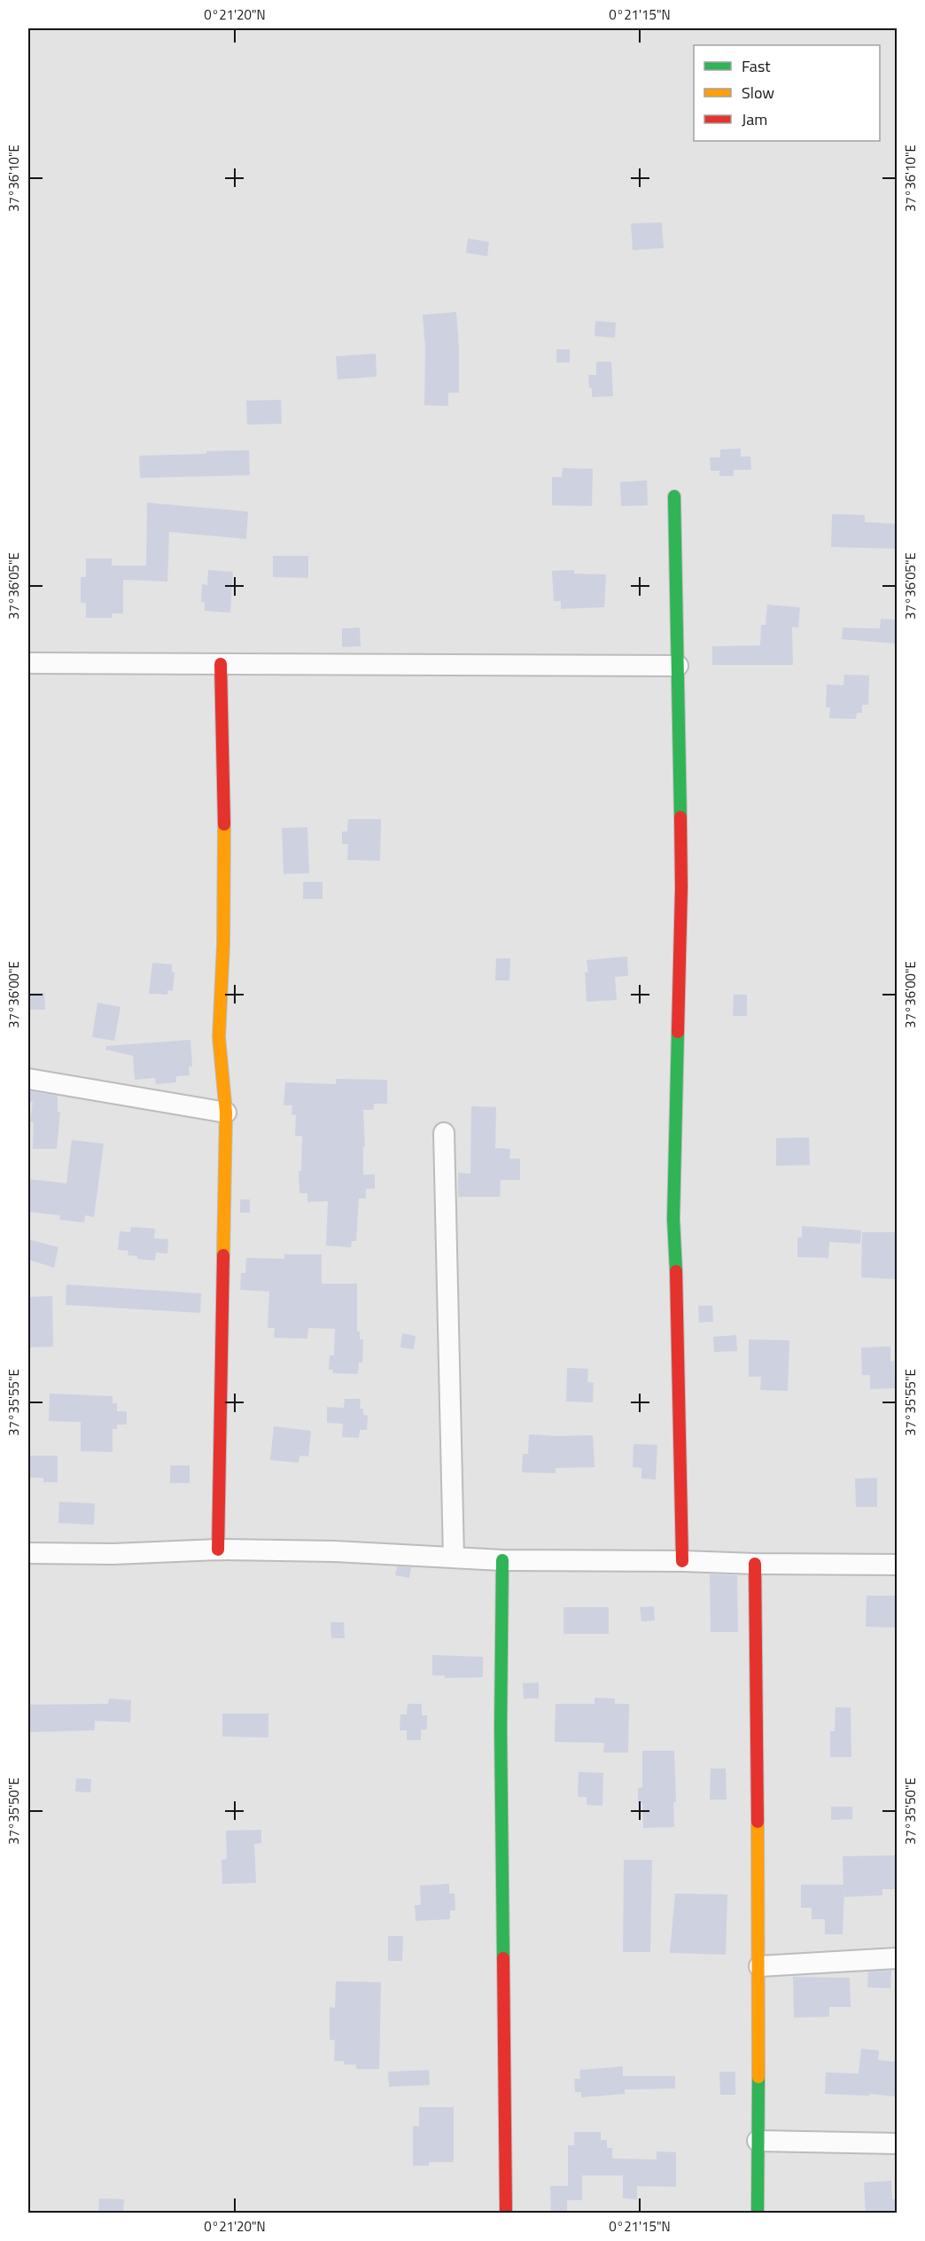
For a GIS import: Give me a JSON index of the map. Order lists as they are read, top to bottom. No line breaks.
{"legend":["Fast","Slow","Jam"],"coordinates":["0°21'20\"N","0°21'15\"N","37°36'10\"E","37°36'05\"E","37°36'00\"E","37°35'55\"E","37°35'50\"E"]}
